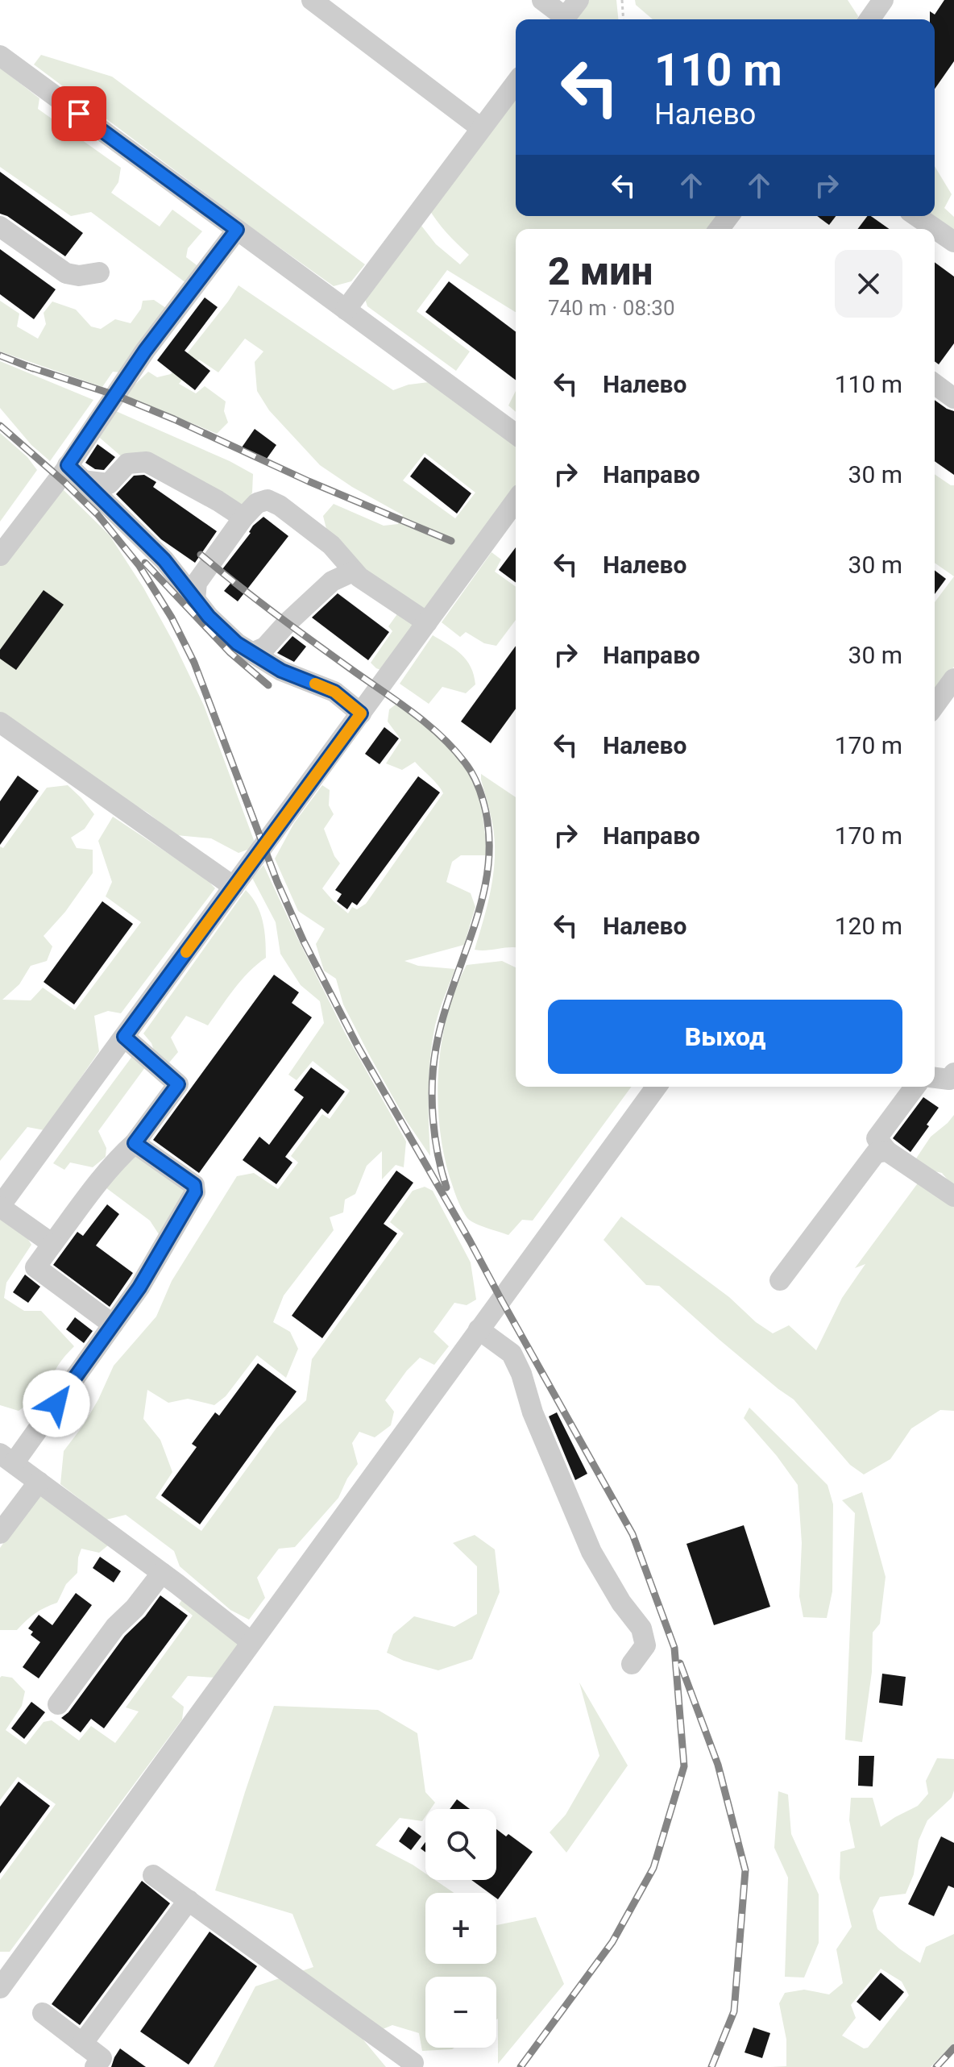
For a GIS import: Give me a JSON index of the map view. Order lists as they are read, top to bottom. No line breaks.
{"page":{"turn":["110 m","Налево"],"heading":["2 мин","740 m · 08:30"],"list":[{"name":"Налево","value":"110 m"},{"name":"Направо","value":"30 m"},{"name":"Налево","value":"30 m"},{"name":"Направо","value":"30 m"},{"name":"Налево","value":"170 m"},{"name":"Направо","value":"170 m"},{"name":"Налево","value":"120 m"}],"buttons":"Выход","map_buttons":["+","−"]}}
